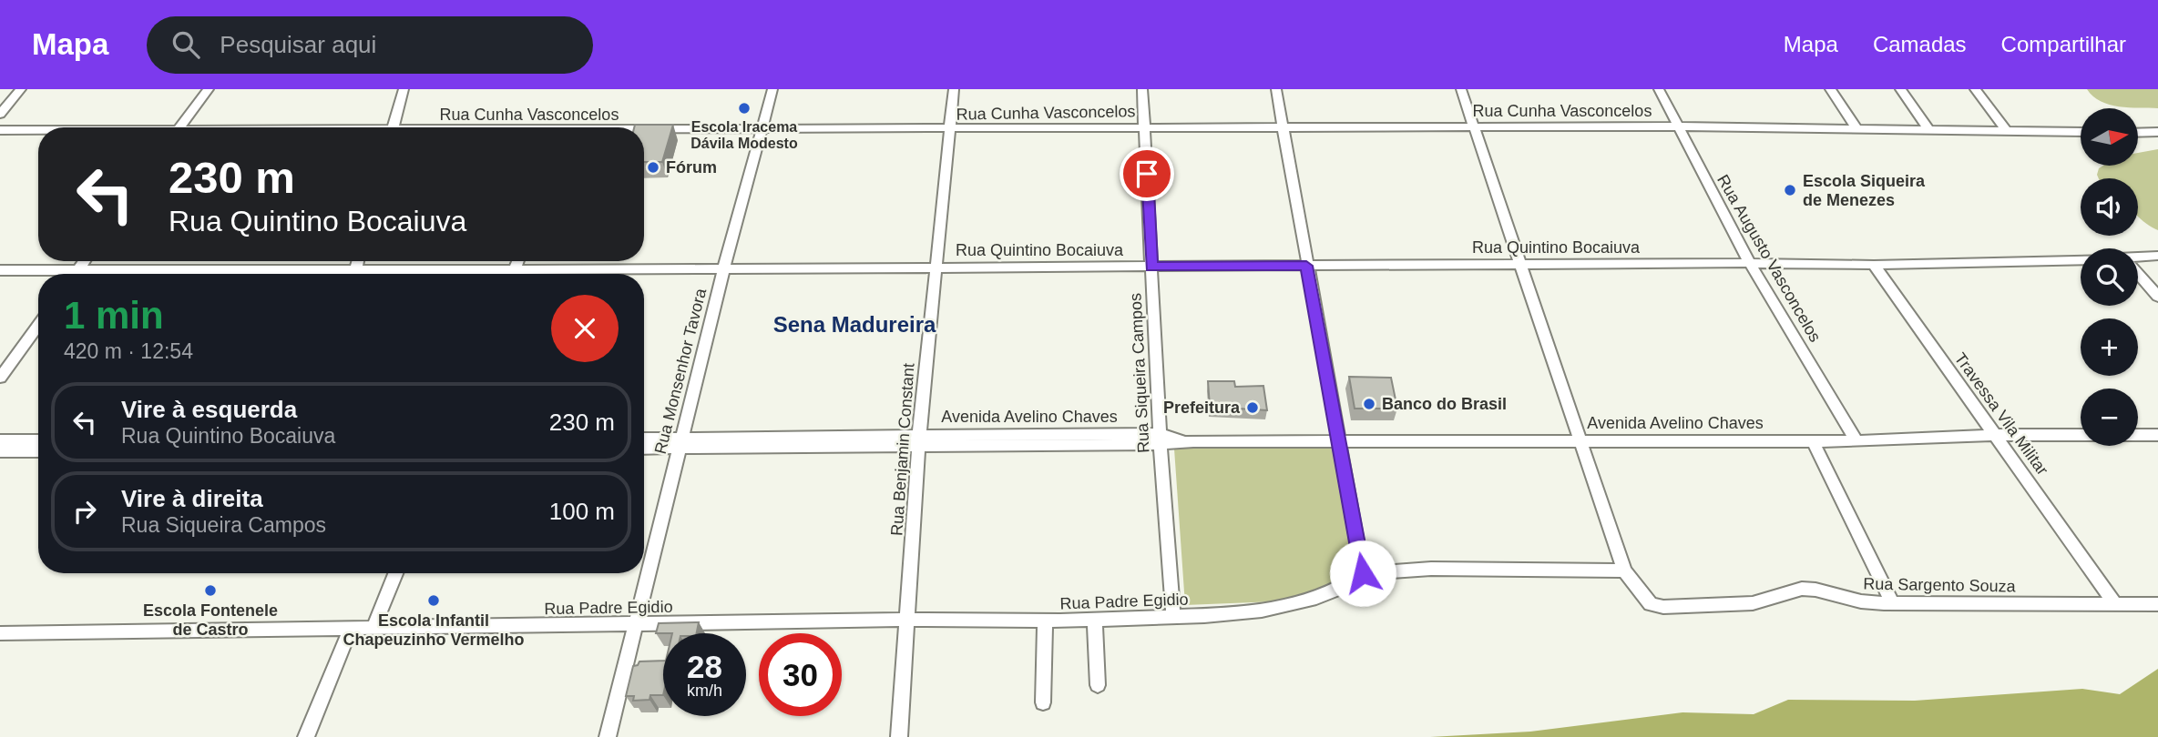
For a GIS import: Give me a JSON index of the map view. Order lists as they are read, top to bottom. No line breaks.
{"streets":{"street":["Rua Cunha Vasconcelos","Rua Quintino Bocaiuva","Rua Augusto Vasconcelos","Rua Monsenhor Tavora","Rua Siqueira Campos","Travessa Vila Militar","Avenida Avelino Chaves","Rua Benjamin Constant","Rua Sargento Souza","Rua Padre Egidio"]},"crossings":[["Rua Cunha Vasconcelos","Rua Augusto Vasconcelos"],["Rua Cunha Vasconcelos","Rua Monsenhor Tavora"],["Rua Cunha Vasconcelos","Rua Siqueira Campos"],["Rua Cunha Vasconcelos","Rua Benjamin Constant"],["Rua Quintino Bocaiuva","Rua Augusto Vasconcelos"],["Rua Quintino Bocaiuva","Rua Monsenhor Tavora"],["Rua Quintino Bocaiuva","Rua Siqueira Campos"],["Rua Quintino Bocaiuva","Travessa Vila Militar"],["Rua Quintino Bocaiuva","Rua Benjamin Constant"],["Rua Augusto Vasconcelos","Avenida Avelino Chaves"],["Rua Monsenhor Tavora","Avenida Avelino Chaves"],["Rua Monsenhor Tavora","Rua Padre Egidio"],["Rua Siqueira Campos","Avenida Avelino Chaves"],["Rua Siqueira Campos","Rua Padre Egidio"],["Travessa Vila Militar","Avenida Avelino Chaves"],["Travessa Vila Militar","Rua Sargento Souza"],["Avenida Avelino Chaves","Rua Benjamin Constant"],["Rua Benjamin Constant","Rua Padre Egidio"]],"districts":["Sena Madureira"],"places":["Escola Iracema Dávila Modesto","Fórum","Escola Siqueira de Menezes","Banco do Brasil","Prefeitura","Escola Fontenele de Castro","Escola Infantil Chapeuzinho Vermelho"],"north":"right","page":{"header":"Mapa","search":"Pesquisar aqui","nav":["Mapa","Camadas","Compartilhar"],"map_buttons":["+","−"],"turn":["230 m","Rua Quintino Bocaiuva"],"heading":["1 min","420 m · 12:54"],"list":[{"name":"Vire à esquerda","note":"Rua Quintino Bocaiuva","value":"230 m"},{"name":"Vire à direita","note":"Rua Siqueira Campos","value":"100 m"}],"speed":"28 km/h","limit":"30"}}
